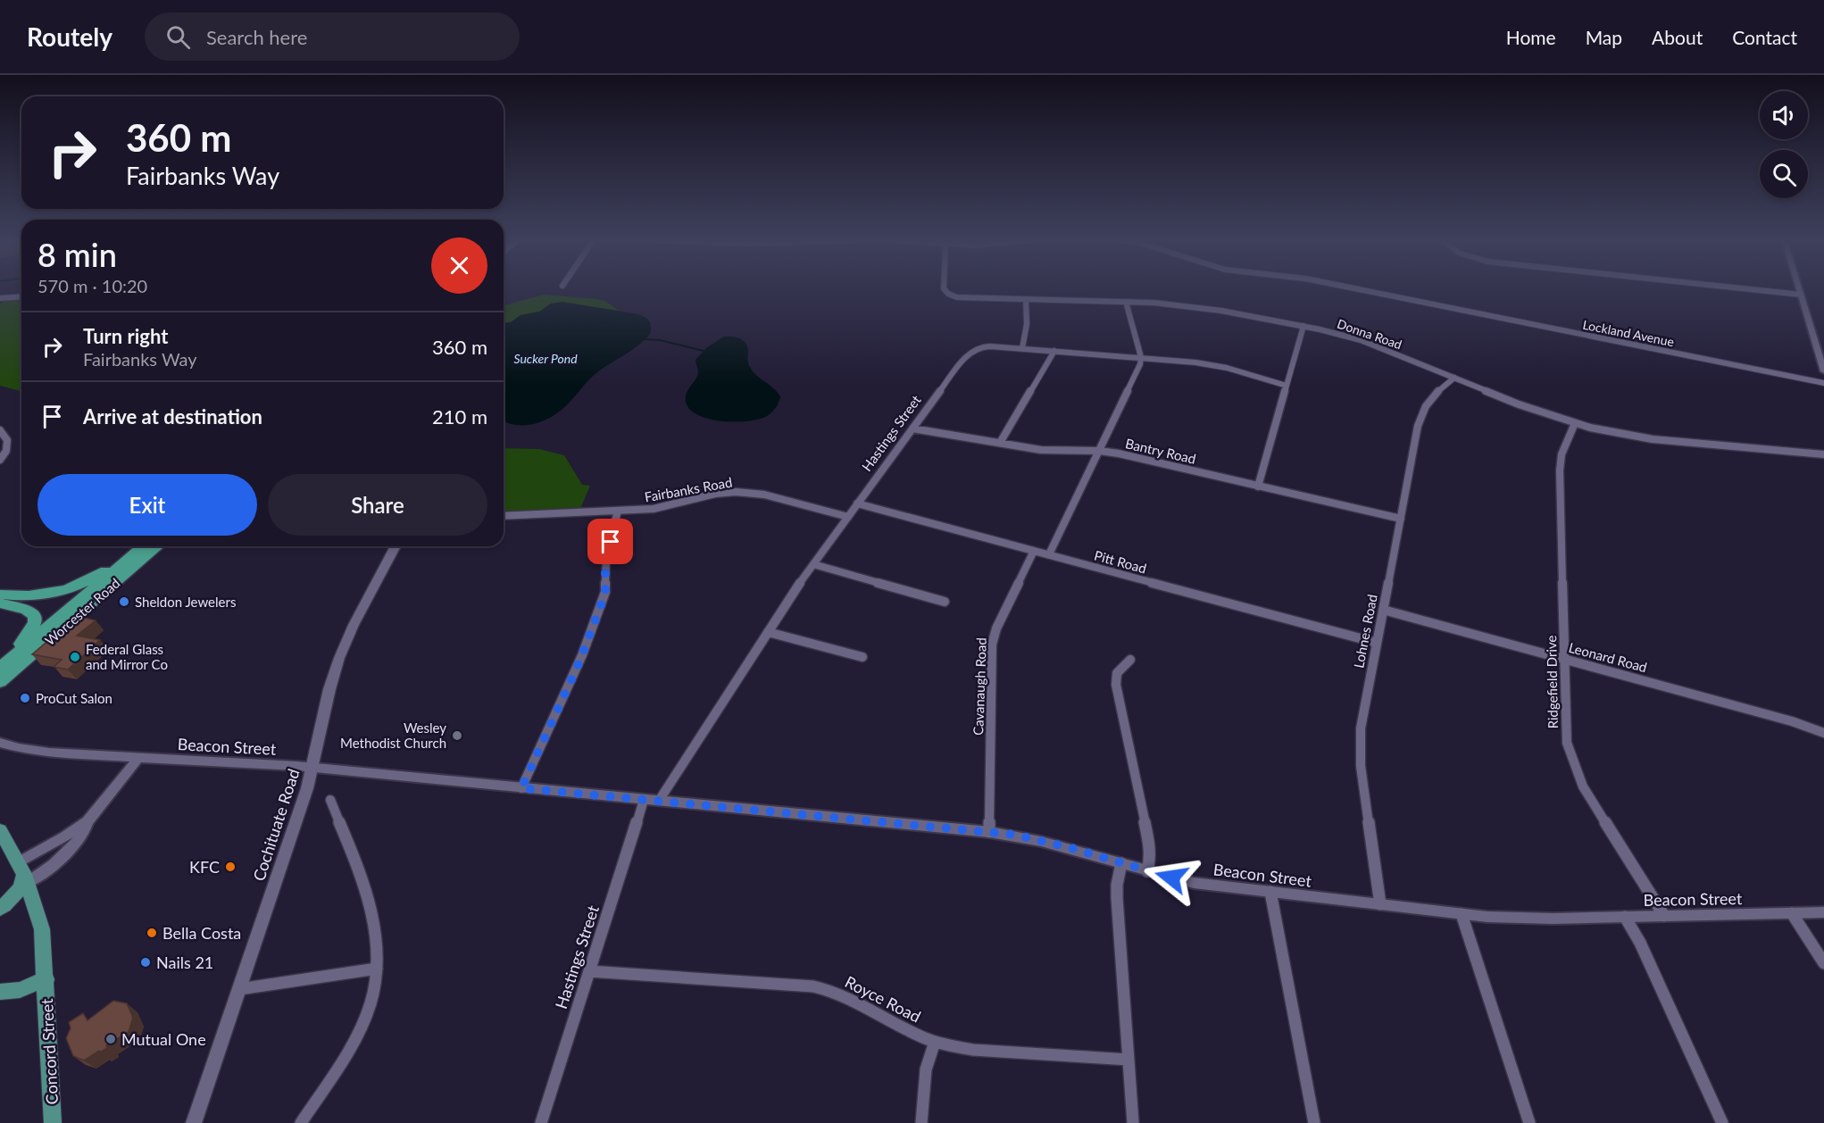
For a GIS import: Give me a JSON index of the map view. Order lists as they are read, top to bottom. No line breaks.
{"streets":{"highway":["Worcester Road"],"main road":["Cochituate Road","Concord Street"],"street":["Lockland Avenue","Donna Road","Hastings Street","Bantry Road","Fairbanks Road","Pitt Road","Lohnes Road","Leonard Road","Ridgefield Drive","Cavanaugh Road","Beacon Street","Royce Road"]},"crossings":[["Donna Road","Lohnes Road"],["Donna Road","Ridgefield Drive"],["Hastings Street","Bantry Road"],["Hastings Street","Fairbanks Road"],["Hastings Street","Pitt Road"],["Hastings Street","Beacon Street"],["Hastings Street","Royce Road"],["Bantry Road","Lohnes Road"],["Pitt Road","Lohnes Road"],["Pitt Road","Cavanaugh Road"],["Lohnes Road","Leonard Road"],["Lohnes Road","Beacon Street"],["Leonard Road","Ridgefield Drive"],["Ridgefield Drive","Beacon Street"],["Cavanaugh Road","Beacon Street"],["Beacon Street","Cochituate Road"]],"water":["Sucker Pond"],"places":["Sheldon Jewelers","Federal Glass and Mirror Co","ProCut Salon","Wesley Methodist Church","KFC","Bella Costa","Nails 21","Mutual One"],"page":{"header":"Routely","search":"Search here","nav":["Home","Map","About","Contact"],"turn":["360 m","Fairbanks Way"],"heading":["8 min","570 m · 10:20"],"list":[{"name":"Turn right","note":"Fairbanks Way","value":"360 m"},{"name":"Arrive at destination","value":"210 m"}],"buttons":["Exit","Share"]}}
